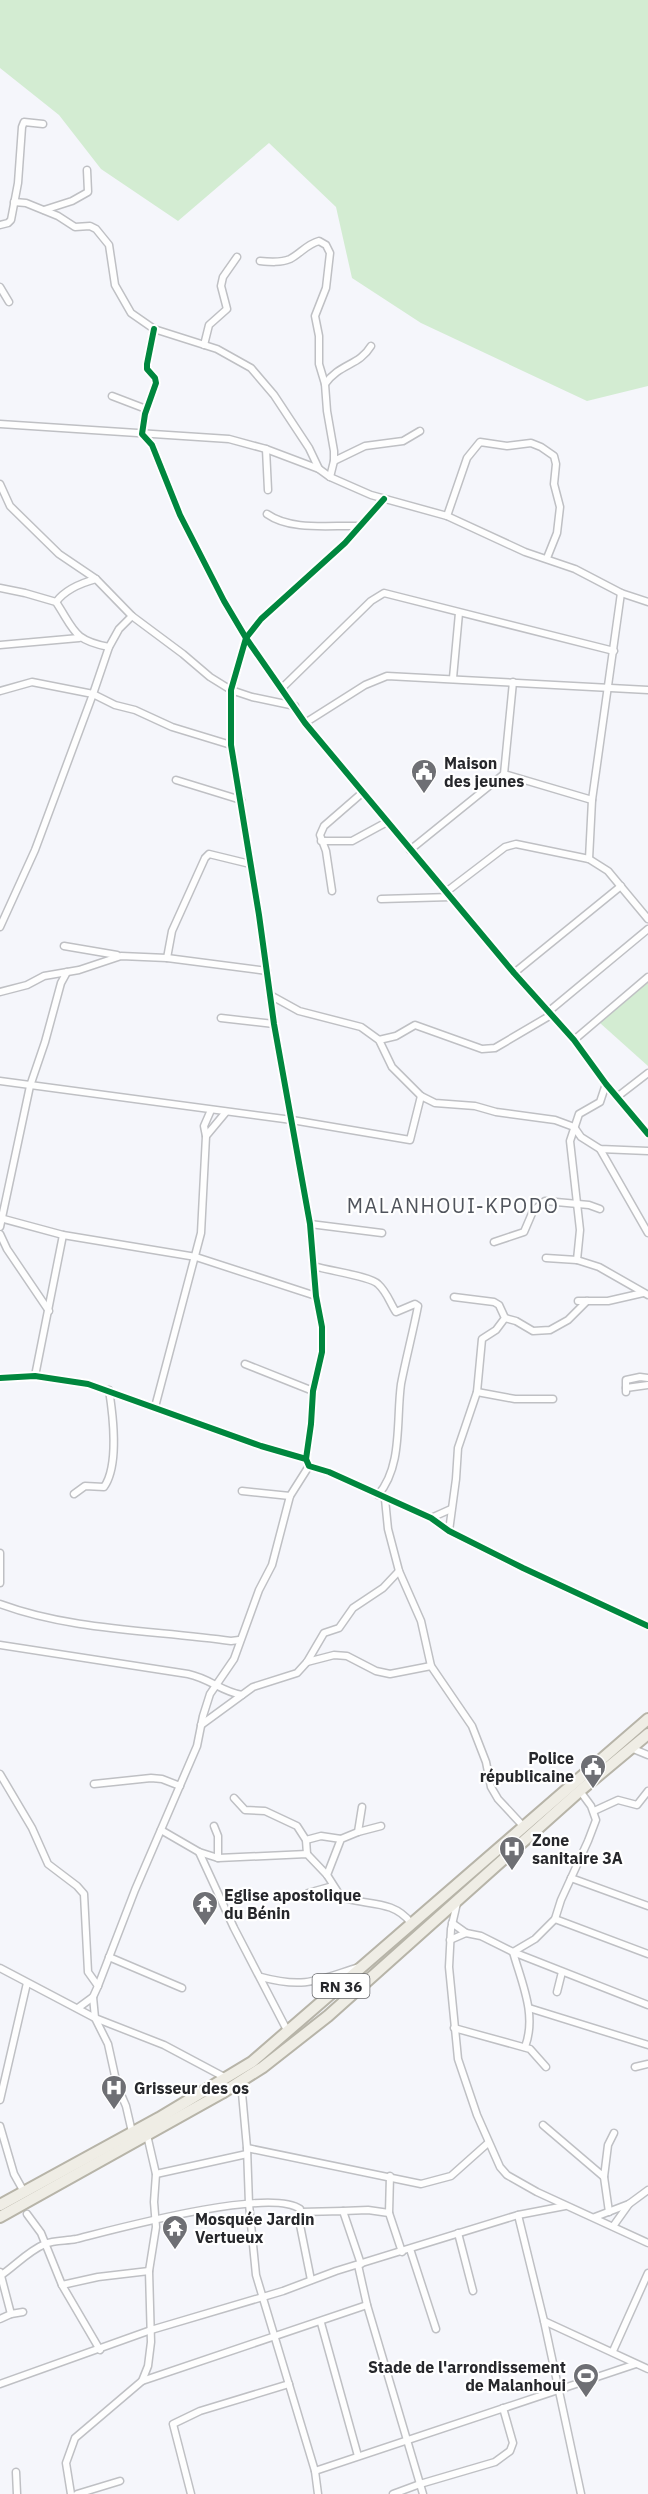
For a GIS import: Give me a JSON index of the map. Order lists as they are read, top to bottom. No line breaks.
{"streets":{"main road":["RN 36"]},"districts":["MALANHOUI-KPODO"],"places":{"public building":["Maison des jeunes","Police républicaine"],"hospital":["Zone sanitaire 3A","Grisseur des os"],"temple":["Eglise apostolique du Bénin","Mosquée Jardin Vertueux"],"sports":["Stade de l'arrondissement de Malanhoui"]}}
